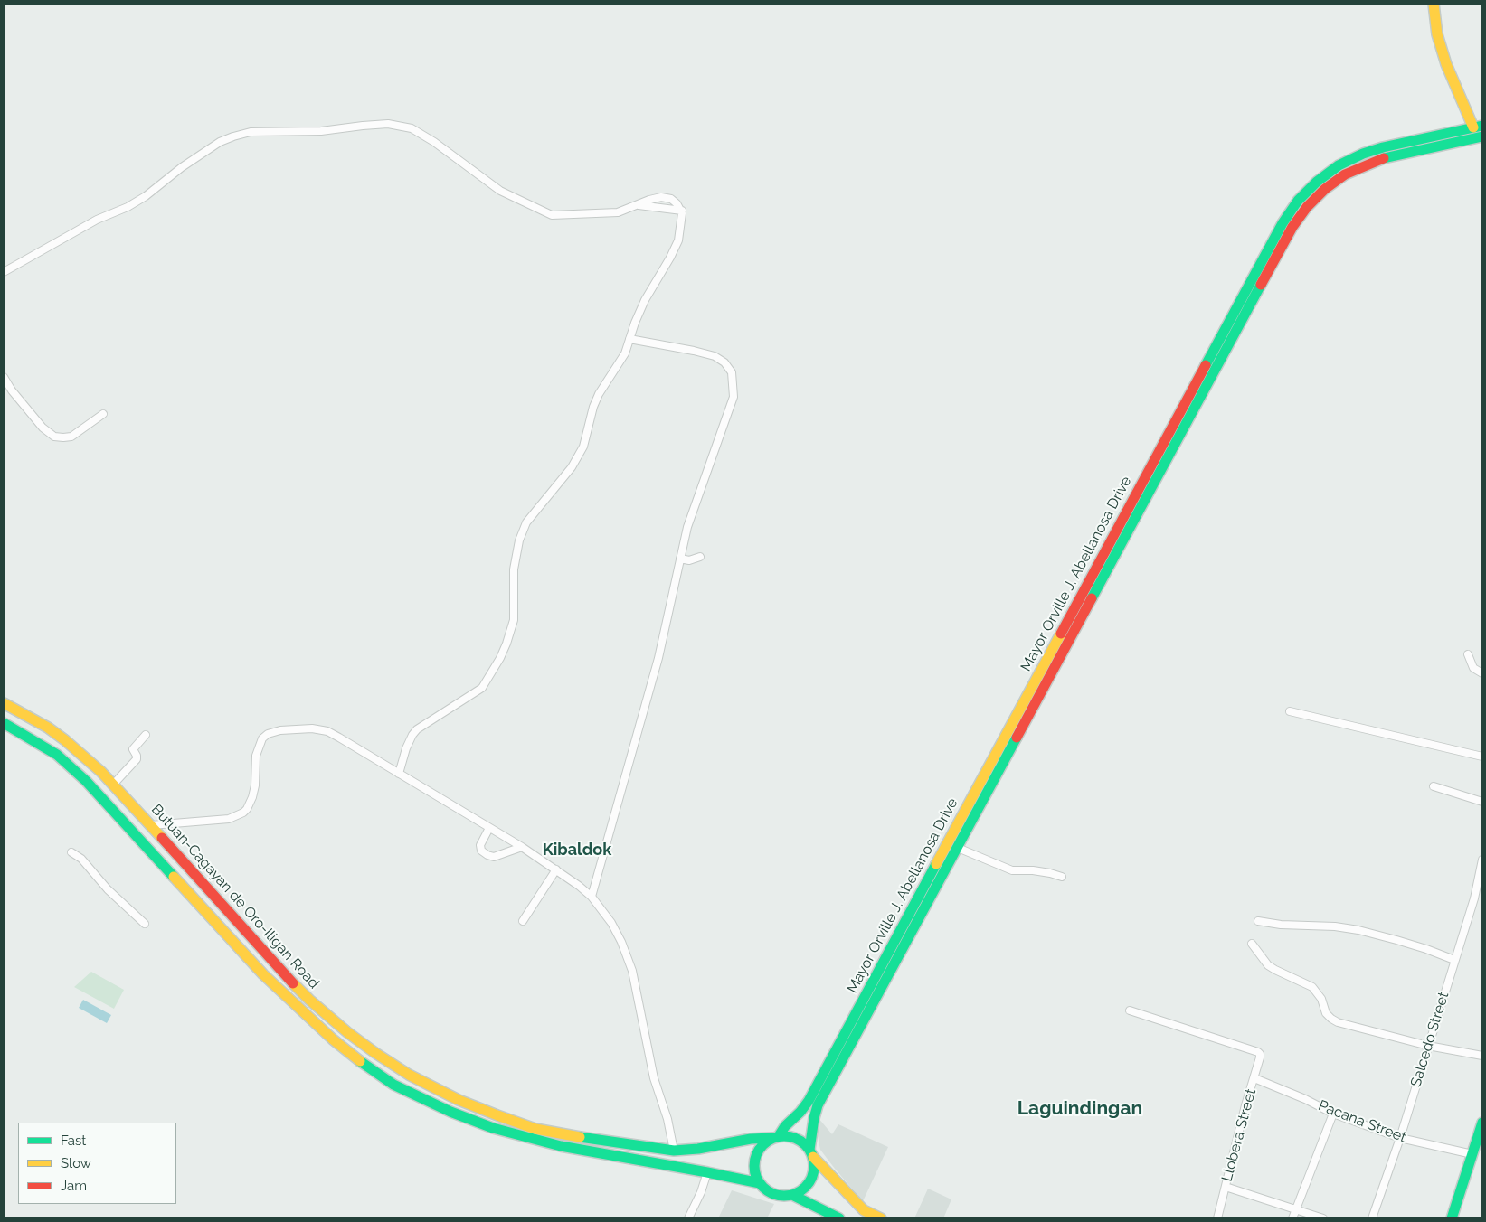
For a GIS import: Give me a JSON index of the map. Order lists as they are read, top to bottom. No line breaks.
{"streets":{"main road":["Mayor Orville J. Abellanosa Drive","Butuan-Cagayan de Oro-Iligan Road"],"street":["Salcedo Street","Pacana Street","Llobera Street"]},"crossings":[["Mayor Orville J. Abellanosa Drive","Butuan-Cagayan de Oro-Iligan Road"],["Salcedo Street","Pacana Street"],["Pacana Street","Llobera Street"]],"districts":["Kibaldok","Laguindingan"],"legend":["Fast","Slow","Jam"]}
